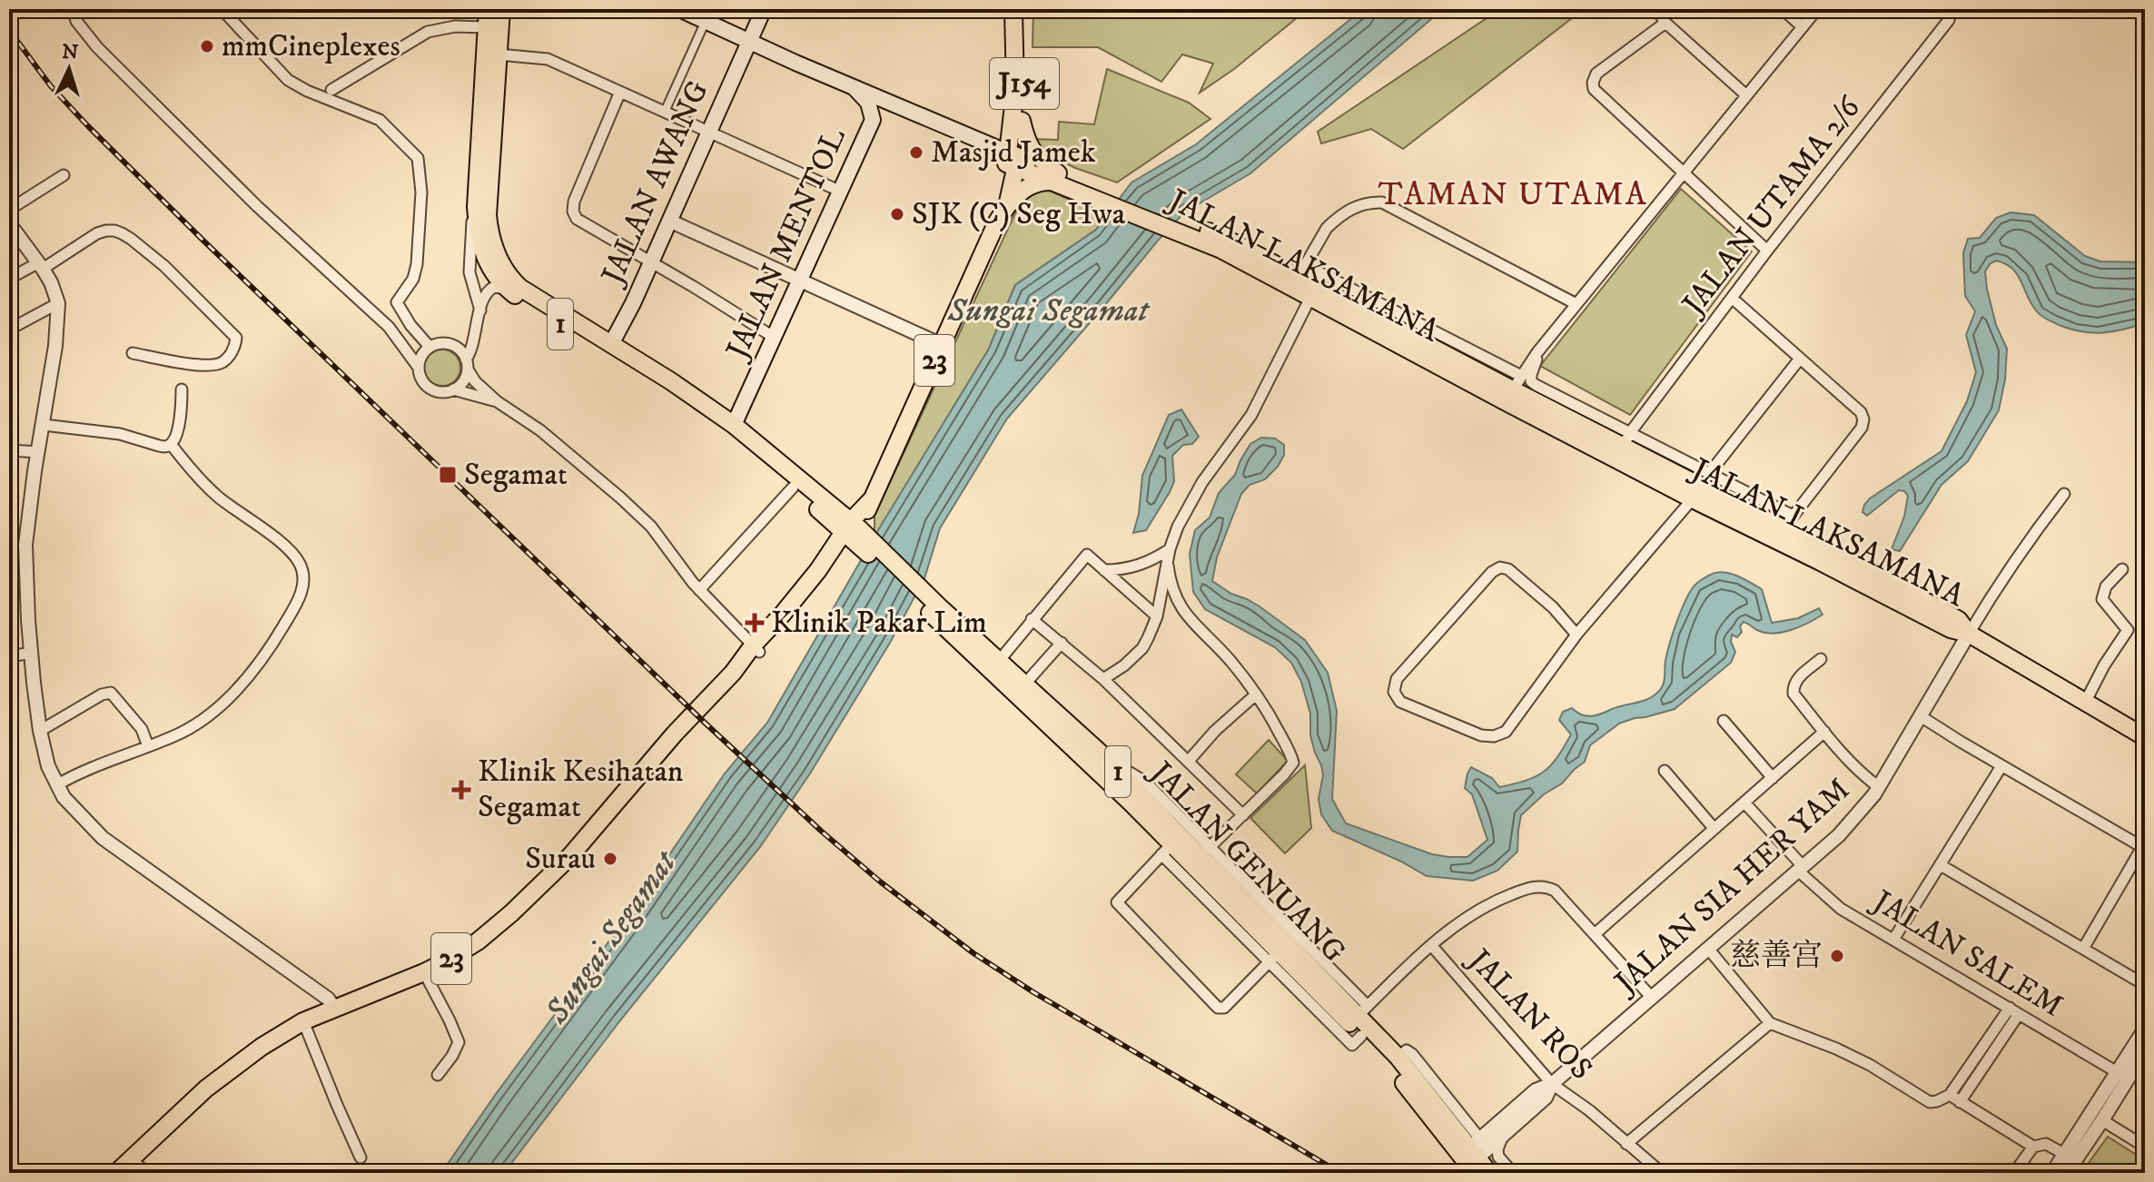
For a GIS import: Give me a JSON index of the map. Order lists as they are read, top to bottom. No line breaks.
{"streets":{"main road":["J154","JALAN AWANG","JALAN MENTOL","JALAN LAKSAMANA","1","23","JALAN GENUANG"],"street":["JALAN UTAMA 2/6","JALAN SIA HER YAM","JALAN SALEM","JALAN ROS"]},"crossings":[["J154","JALAN LAKSAMANA"],["J154","23"],["JALAN AWANG","1"],["JALAN UTAMA 2/6","JALAN LAKSAMANA"],["JALAN MENTOL","1"],["JALAN LAKSAMANA","23"],["JALAN LAKSAMANA","JALAN SIA HER YAM"],["1","23"],["1","JALAN GENUANG"],["23","JALAN GENUANG"],["JALAN GENUANG","JALAN SIA HER YAM"],["JALAN SIA HER YAM","JALAN SALEM"],["JALAN SIA HER YAM","JALAN ROS"]],"districts":["TAMAN UTAMA"],"water":["Sungai Segamat"],"places":{"other":["mmCineplexes","Masjid Jamek","SJK (C) Seg Hwa","Surau","慈善宫"],"transit":["Segamat"],"health":["Klinik Pakar Lim","Klinik Kesihatan Segamat"]},"north":"top"}
